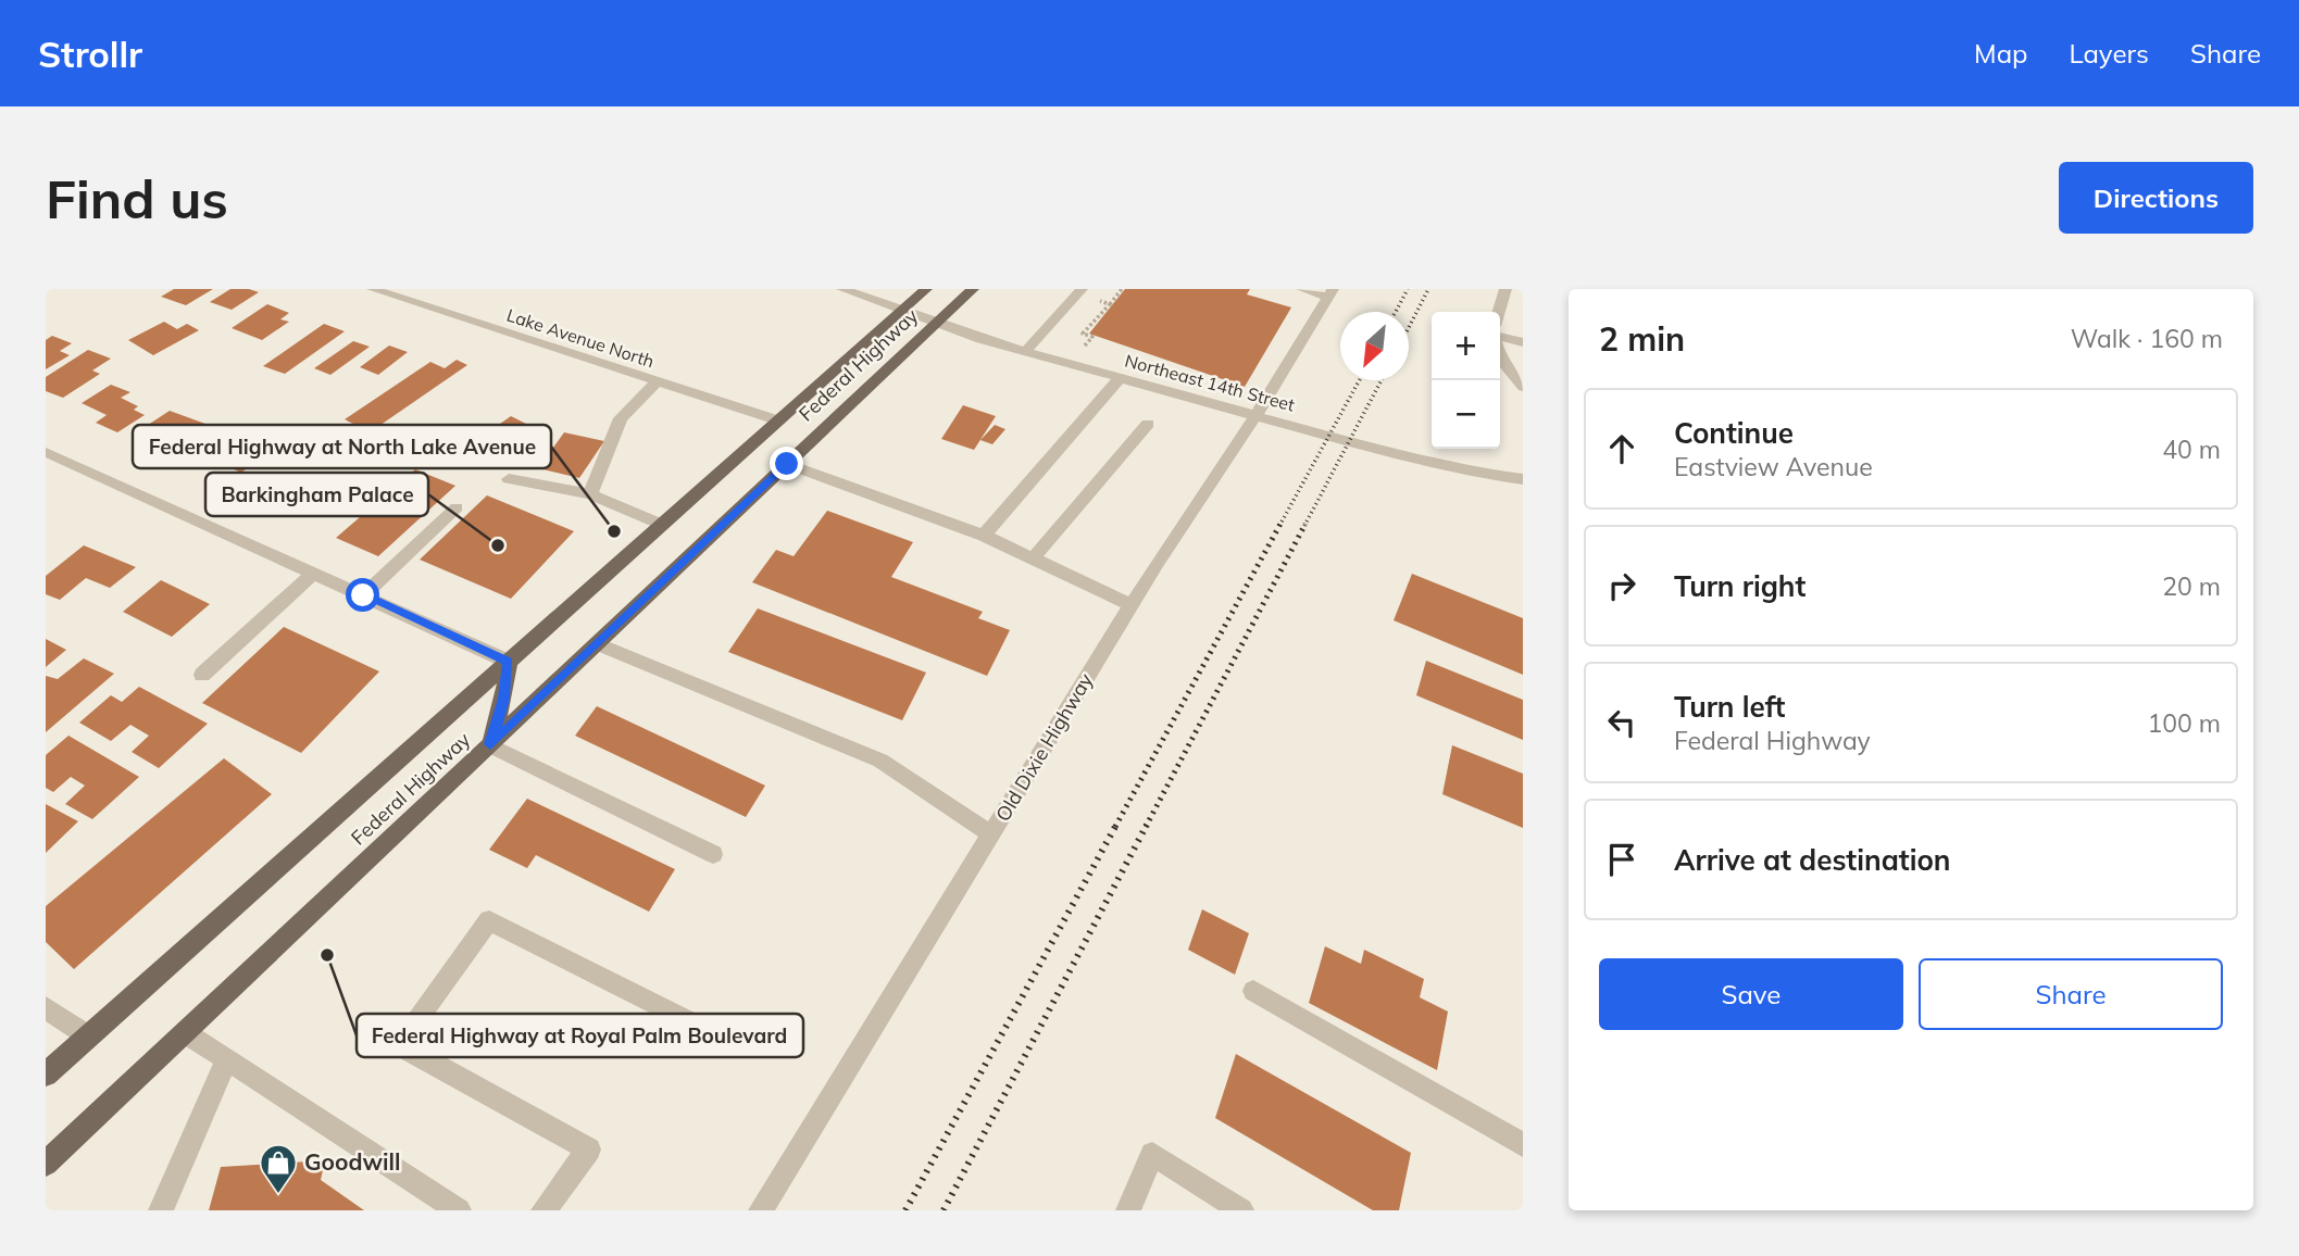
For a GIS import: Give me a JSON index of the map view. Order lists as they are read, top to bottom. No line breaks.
{"streets":{"main road":["Federal Highway"],"street":["Lake Avenue North","Northeast 14th Street","Old Dixie Highway"]},"crossings":[["Lake Avenue North","Federal Highway"],["Federal Highway","Northeast 14th Street"],["Northeast 14th Street","Old Dixie Highway"]],"places":{"other":["Federal Highway at North Lake Avenue","Barkingham Palace","Federal Highway at Royal Palm Boulevard"],"shop":["Goodwill"]},"north":"bottom left","page":{"header":"Strollr","nav":["Map","Layers","Share"],"buttons":["Directions",["Save","Share"]],"title":"Find us","heading":["2 min","Walk · 160 m"],"map_buttons":["+","−"],"list":[["Continue","Eastview Avenue","40 m"],["Turn right","20 m"],["Turn left","Federal Highway","100 m"],"Arrive at destination"]}}
